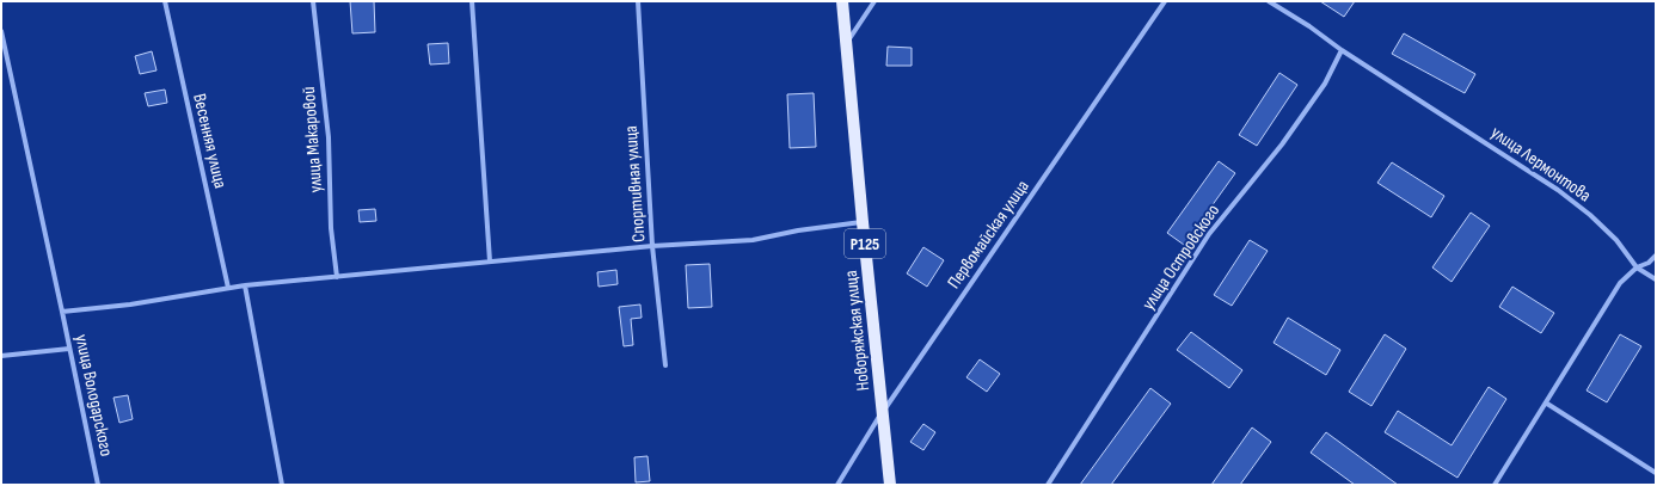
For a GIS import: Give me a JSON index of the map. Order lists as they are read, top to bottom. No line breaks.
{"streets":{"main road":["Р125","Новоряжская улица"],"street":["улица Макаровой","Весенняя улица","улица Лермонтова","Спортивная улица","Первомайская улица","улица Островского","улица Володарского"]},"crossings":[["улица Лермонтова","улица Островского"],["Первомайская улица","Новоряжская улица"]]}
